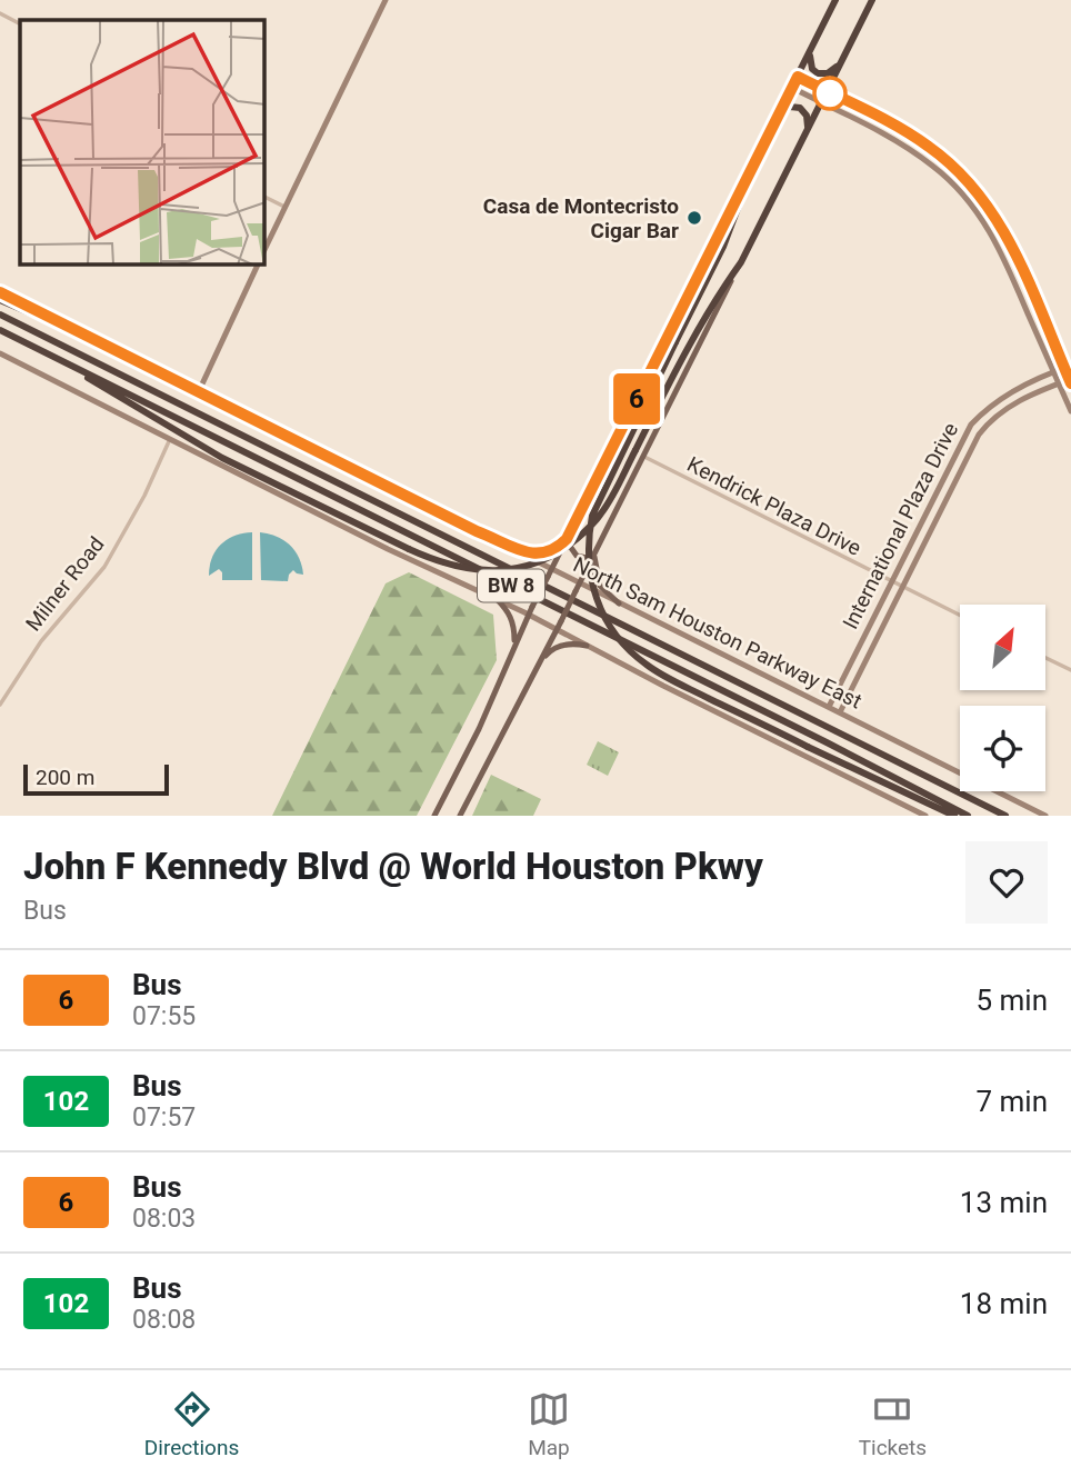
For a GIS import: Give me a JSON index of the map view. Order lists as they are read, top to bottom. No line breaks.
{"streets":{"highway":["BW 8","North Sam Houston Parkway East"],"street":["Kendrick Plaza Drive","International Plaza Drive","Milner Road"]},"crossings":[["Kendrick Plaza Drive","International Plaza Drive"],["International Plaza Drive","North Sam Houston Parkway East"]],"places":["Casa de Montecristo Cigar Bar"],"lines":["bus line 6"],"scale_bar":"200 m","north":"top right","page":{"on_map":"6","scale":"200 m","heading":["John F Kennedy Blvd @ World Houston Pkwy","Bus"],"list":[{"mark":"6","name":"Bus","note":"07:55","value":"5 min"},{"mark":"102","name":"Bus","note":"07:57","value":"7 min"},{"mark":"6","name":"Bus","note":"08:03","value":"13 min"},{"mark":"102","name":"Bus","note":"08:08","value":"18 min"}],"tabs":["Directions","Map","Tickets"]}}
